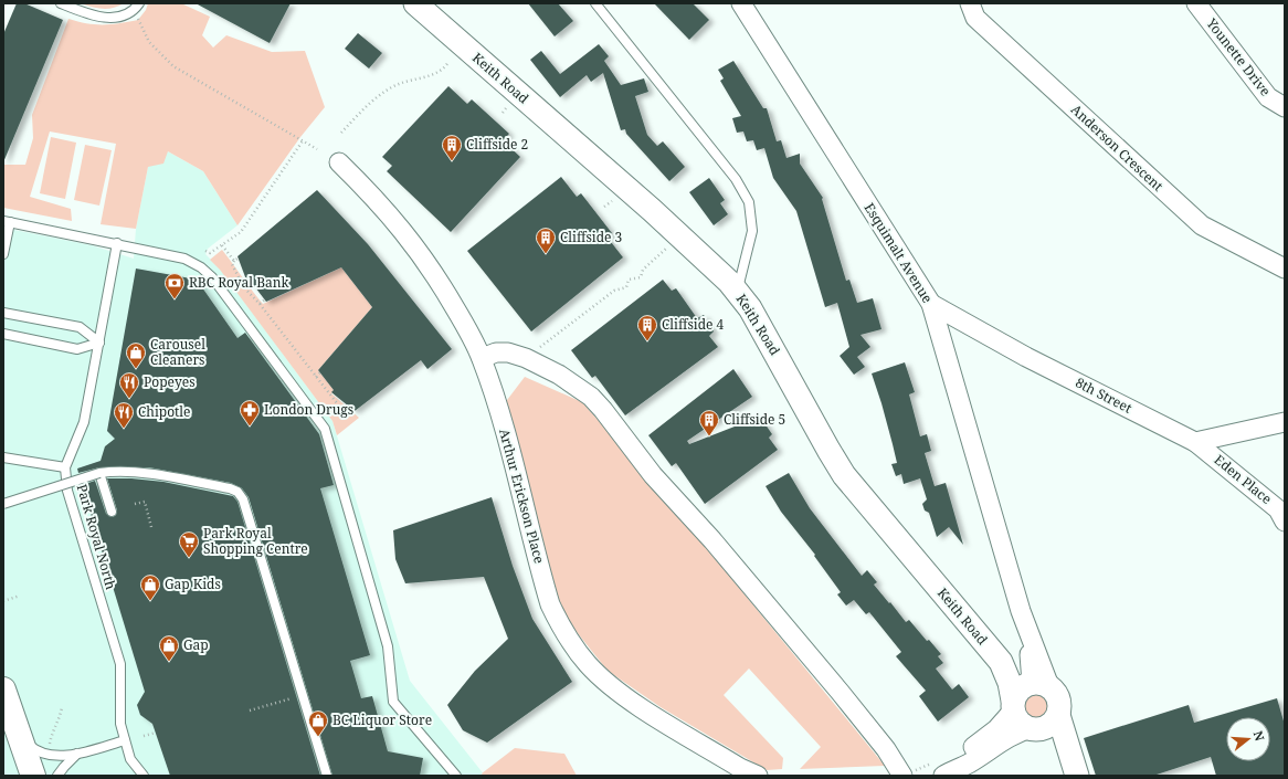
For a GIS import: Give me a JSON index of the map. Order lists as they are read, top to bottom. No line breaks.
{"streets":{"street":["Younette Drive","Keith Road","Anderson Crescent","Esquimalt Avenue","8th Street","Eden Place","Arthur Erickson Place"],"lane":["Park Royal North"]},"crossings":[["Keith Road","Esquimalt Avenue"],["Esquimalt Avenue","8th Street"],["8th Street","Eden Place"]],"places":{"building":["Cliffside 2","Cliffside 3","Cliffside 4","Cliffside 5"],"bank":["RBC Royal Bank"],"shop":["Carousel Cleaners","Gap Kids","Gap","BC Liquor Store"],"restaurant":["Popeyes","Chipotle"],"pharmacy":["London Drugs"],"supermarket":["Park Royal Shopping Centre"]},"north":"right"}
